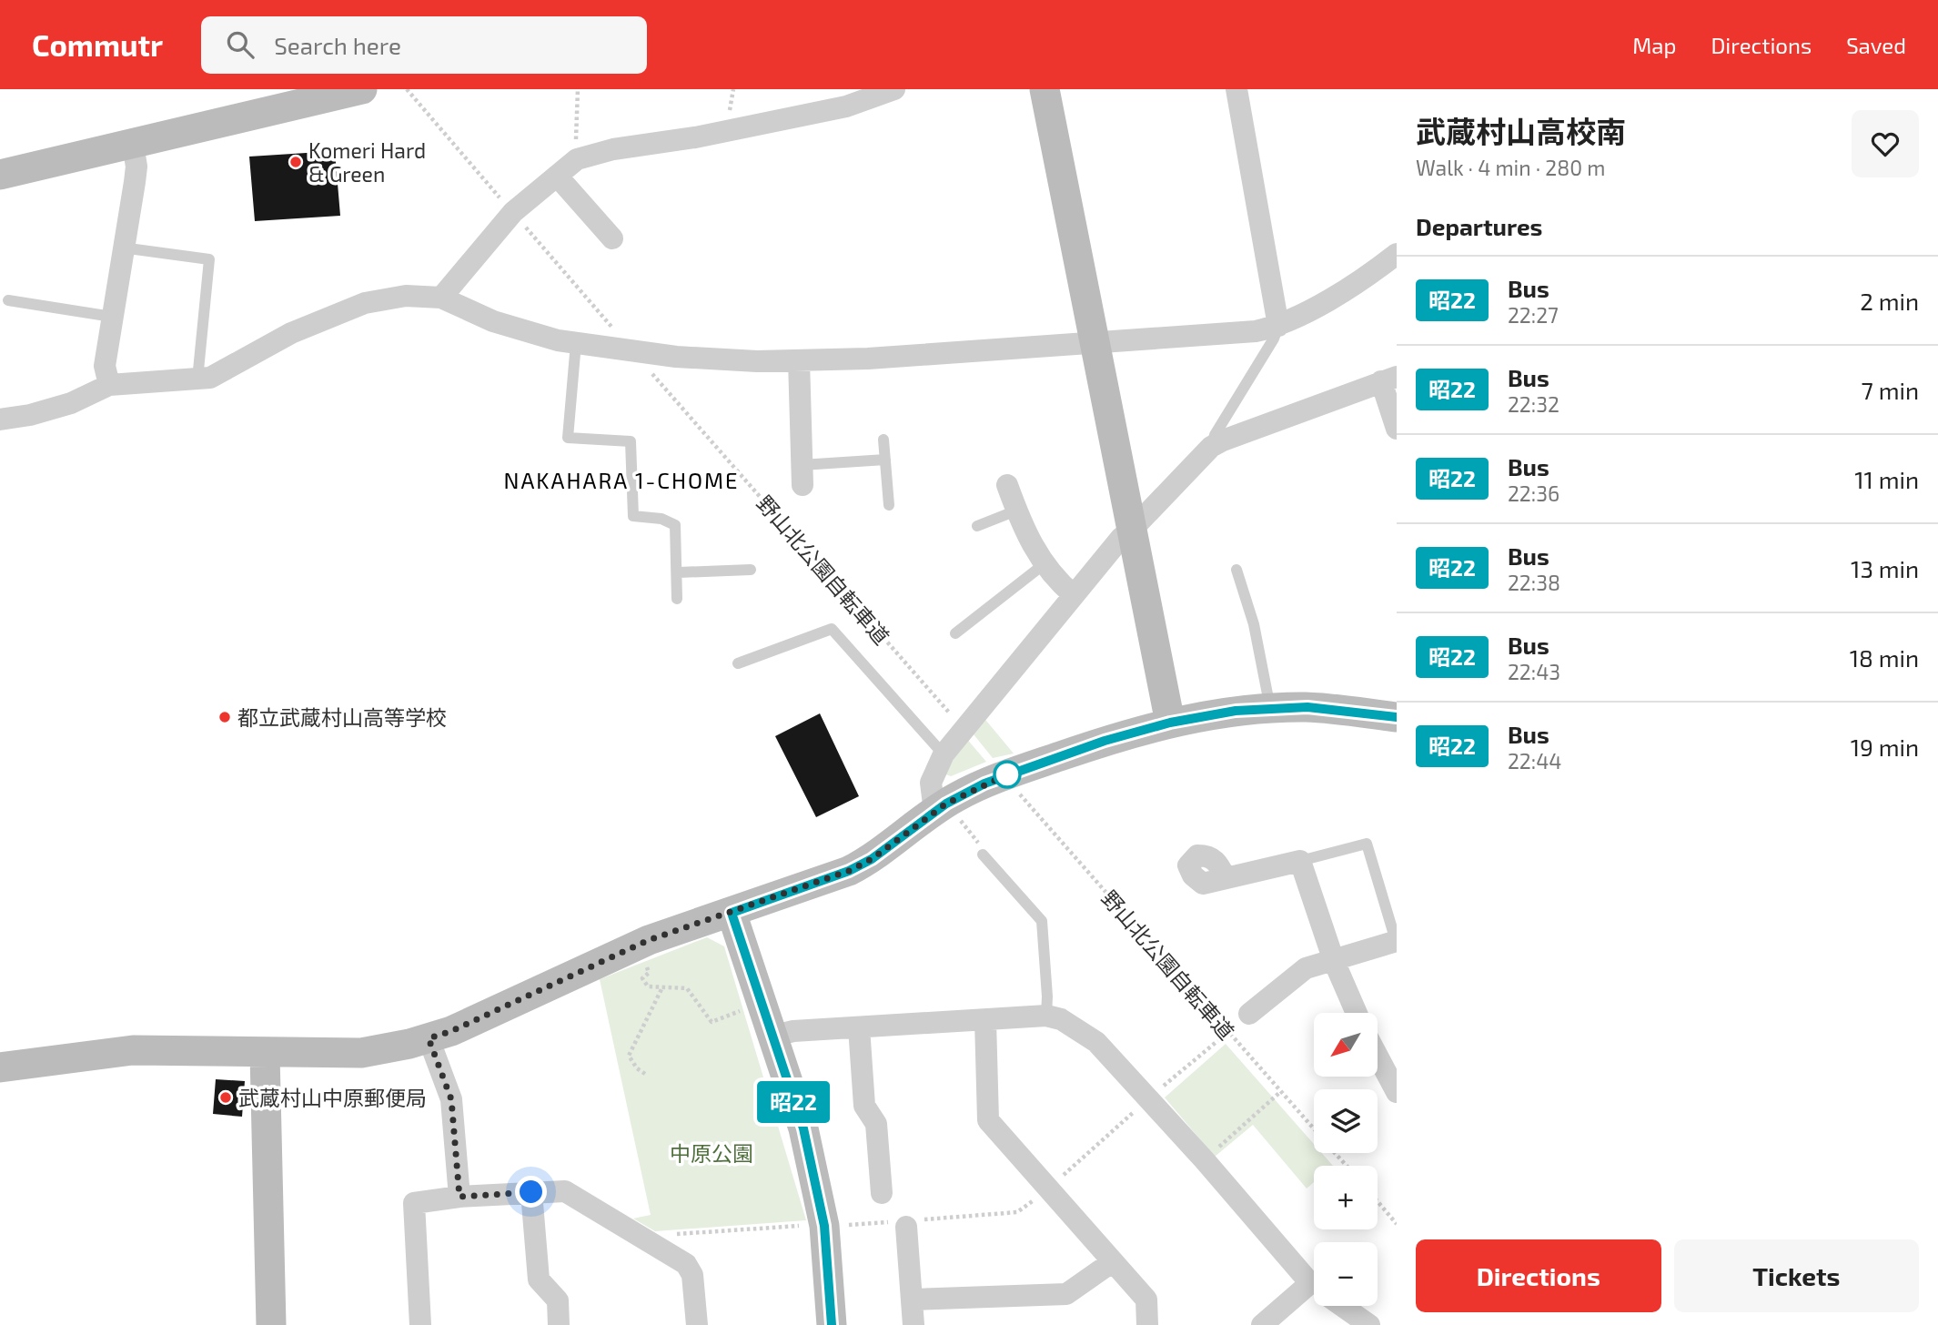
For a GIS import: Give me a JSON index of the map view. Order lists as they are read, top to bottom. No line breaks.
{"streets":{"path":["野山北公園自転車道"]},"districts":["NAKAHARA 1-CHOME"],"parks":["中原公園"],"places":["Komeri Hard & Green","都立武蔵村山高等学校","武蔵村山中原郵便局"],"lines":["bus line 昭22"],"north":"bottom left","page":{"header":"Commutr","search":"Search here","nav":["Map","Directions","Saved"],"on_map":"昭22","heading":[["武蔵村山高校南","Walk · 4 min · 280 m"],"Departures"],"list":[{"mark":"昭22","name":"Bus","note":"22:27","value":"2 min"},{"mark":"昭22","name":"Bus","note":"22:32","value":"7 min"},{"mark":"昭22","name":"Bus","note":"22:36","value":"11 min"},{"mark":"昭22","name":"Bus","note":"22:38","value":"13 min"},{"mark":"昭22","name":"Bus","note":"22:43","value":"18 min"},{"mark":"昭22","name":"Bus","note":"22:44","value":"19 min"}],"map_buttons":["+","−"],"buttons":["Directions","Tickets"]}}
